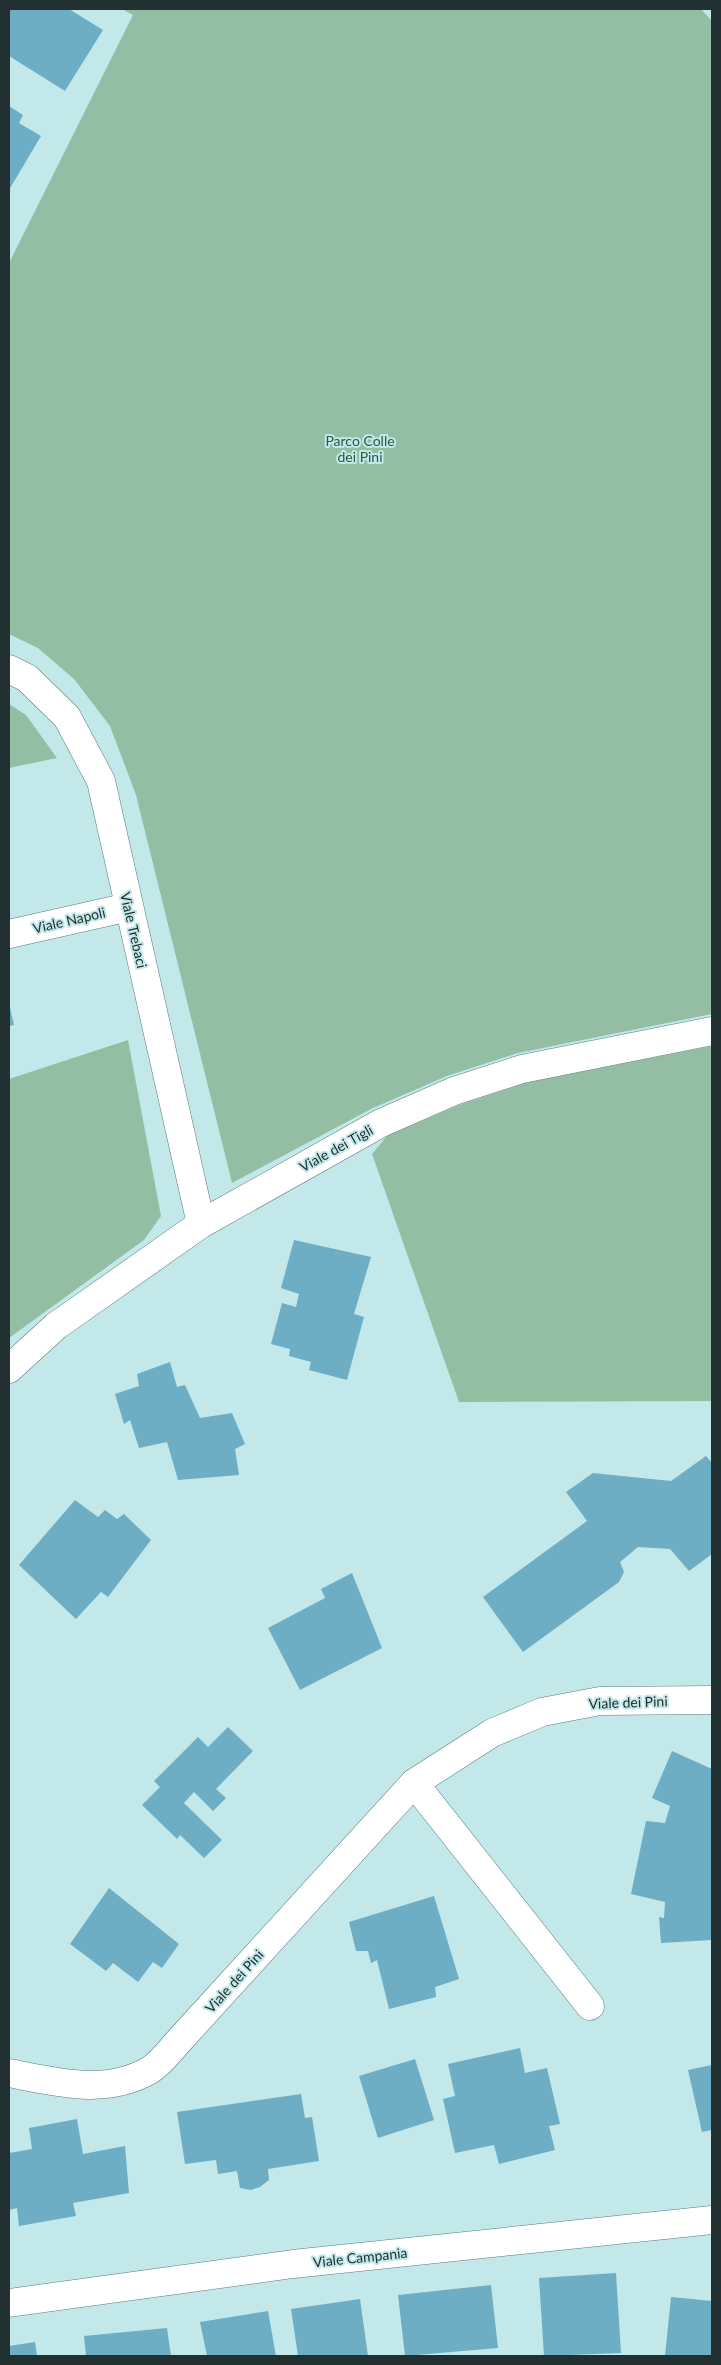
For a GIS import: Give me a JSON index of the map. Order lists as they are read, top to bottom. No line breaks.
{"streets":{"street":["Viale Napoli","Viale Trebaci","Viale dei Tigli","Viale dei Pini","Viale Campania"]},"crossings":[["Viale Napoli","Viale Trebaci"],["Viale Trebaci","Viale dei Tigli"]],"parks":["Parco Colle dei Pini"]}
